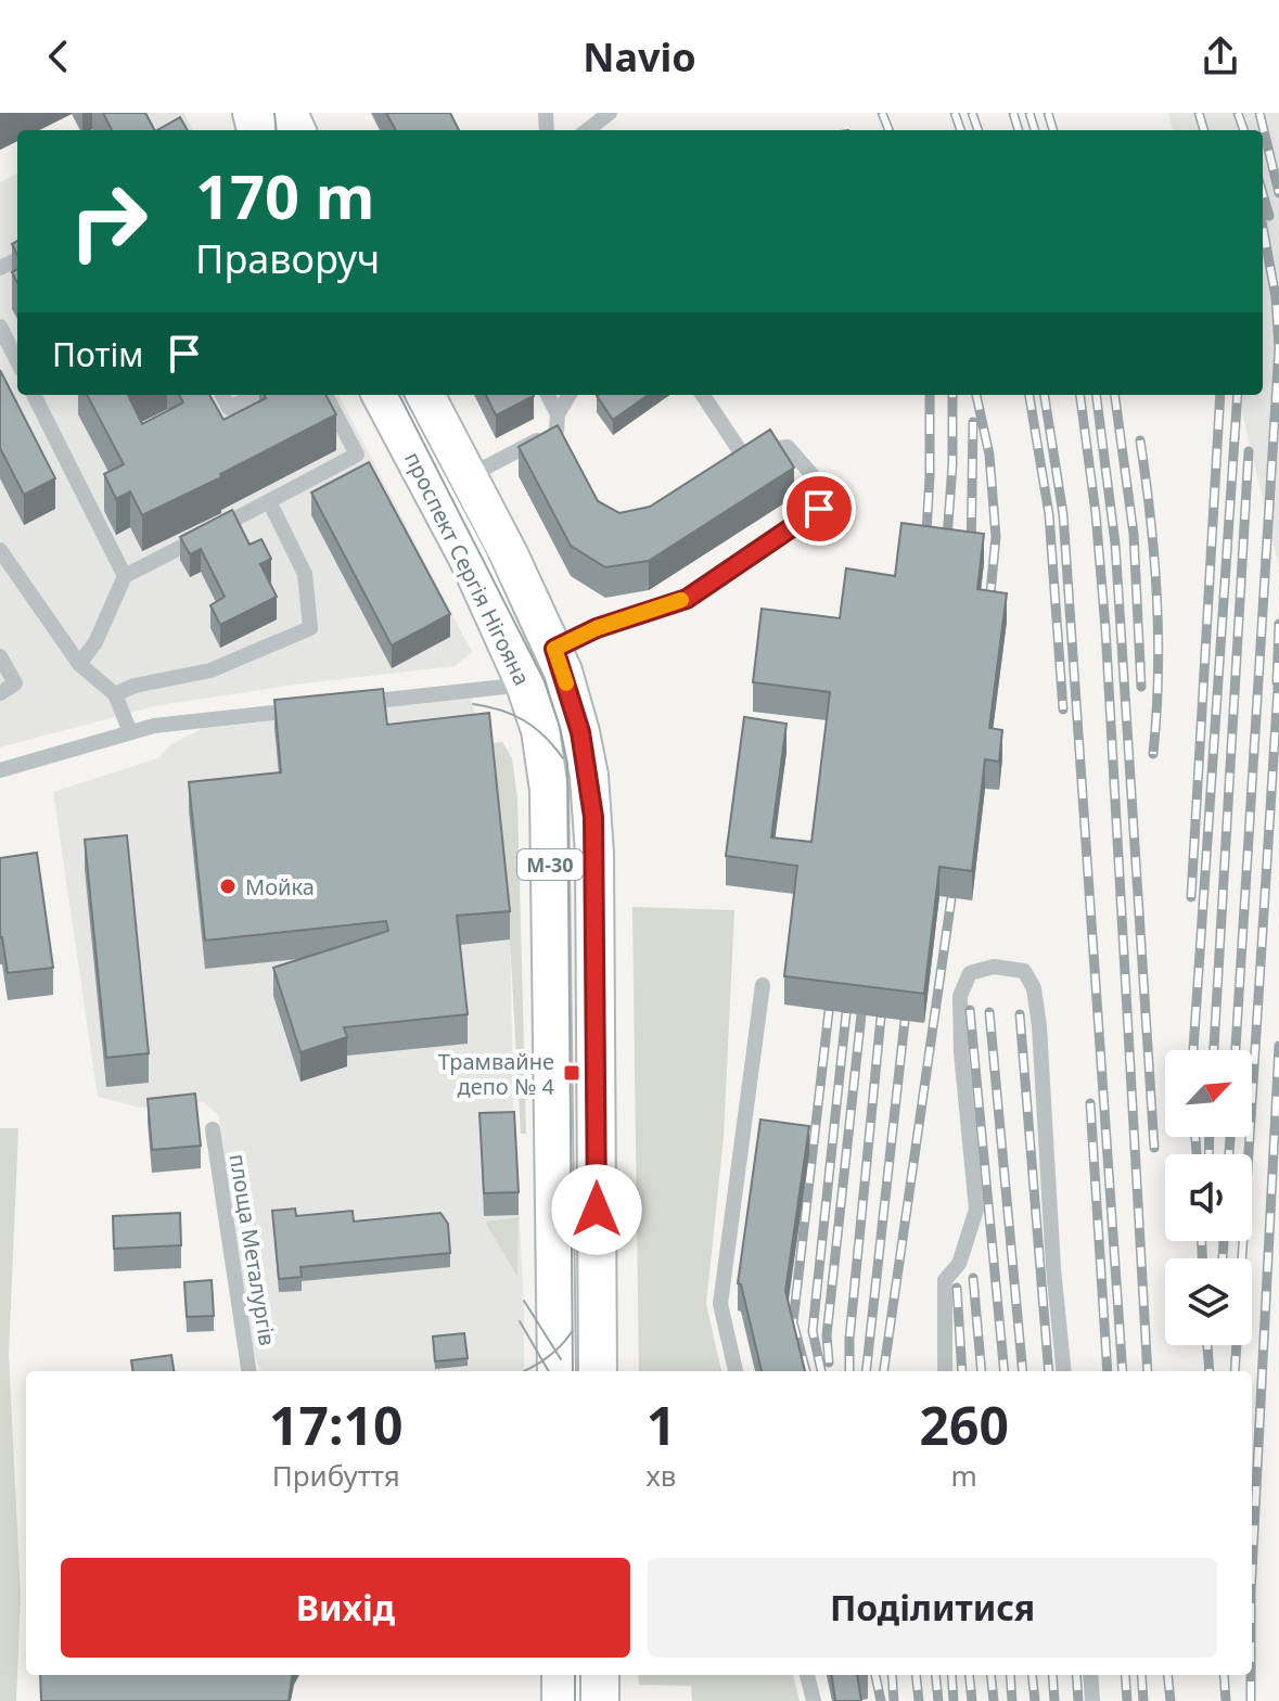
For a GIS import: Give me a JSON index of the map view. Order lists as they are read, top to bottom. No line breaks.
{"streets":{"highway":["проспект Сергія Нігояна","М-30"],"street":["площа Металургів"]},"places":{"other":["Мойка"],"transit":["Трамвайне депо № 4"]},"north":"top right","page":{"header":"Navio","turn":["170 m","Праворуч"],"then":"Потім","eta":["17:10","Прибуття","1","хв","260","m"],"buttons":["Вихід","Поділитися"]}}
